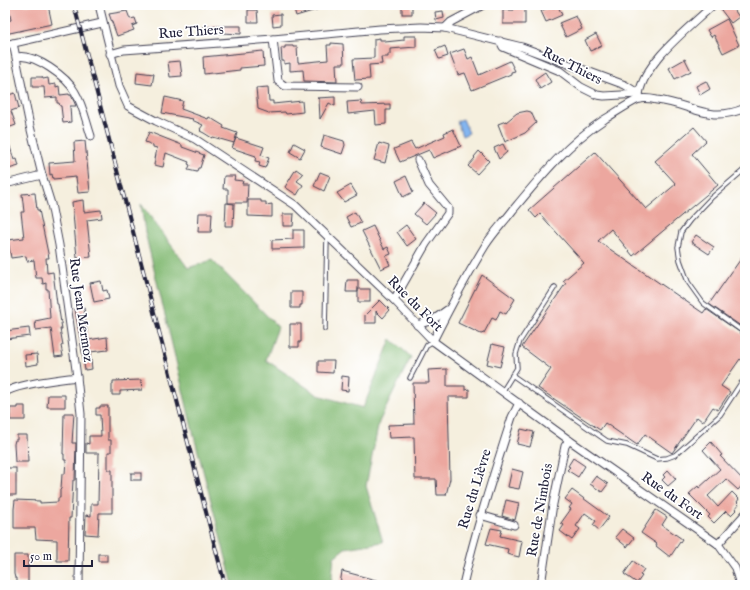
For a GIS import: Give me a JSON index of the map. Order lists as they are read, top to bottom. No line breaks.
{"streets":{"street":["Rue Thiers","Rue du Fort","Rue Jean Mermoz","Rue du Lièvre","Rue de Nimbois"]},"crossings":[["Rue Thiers","Rue du Fort"],["Rue du Fort","Rue du Lièvre"],["Rue du Fort","Rue de Nimbois"]],"scale_bar":"50 m"}
